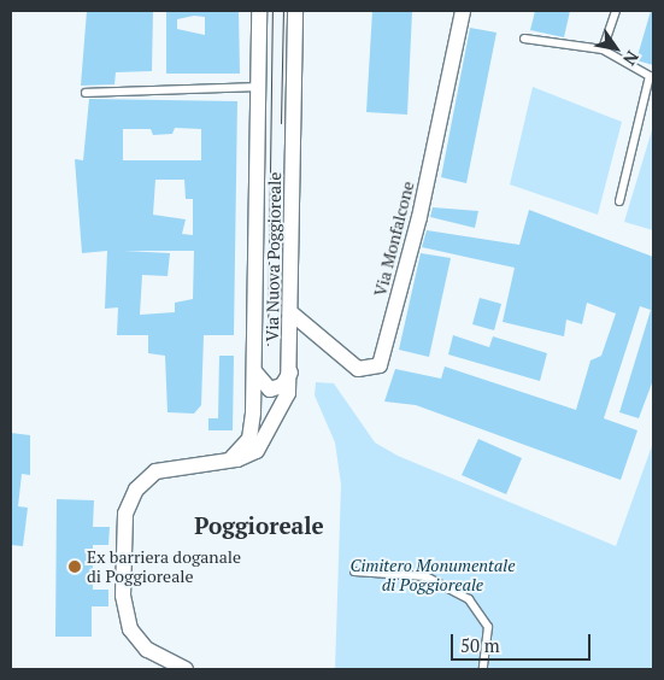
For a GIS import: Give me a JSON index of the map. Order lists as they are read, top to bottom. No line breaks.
{"streets":{"street":["Via Monfalcone","Via Nuova Poggioreale"]},"crossings":[["Via Monfalcone","Via Nuova Poggioreale"]],"districts":["Poggioreale"],"parks":["Cimitero Monumentale di Poggioreale"],"places":["Ex barriera doganale di Poggioreale"],"scale_bar":"50 m","north":"bottom right"}
